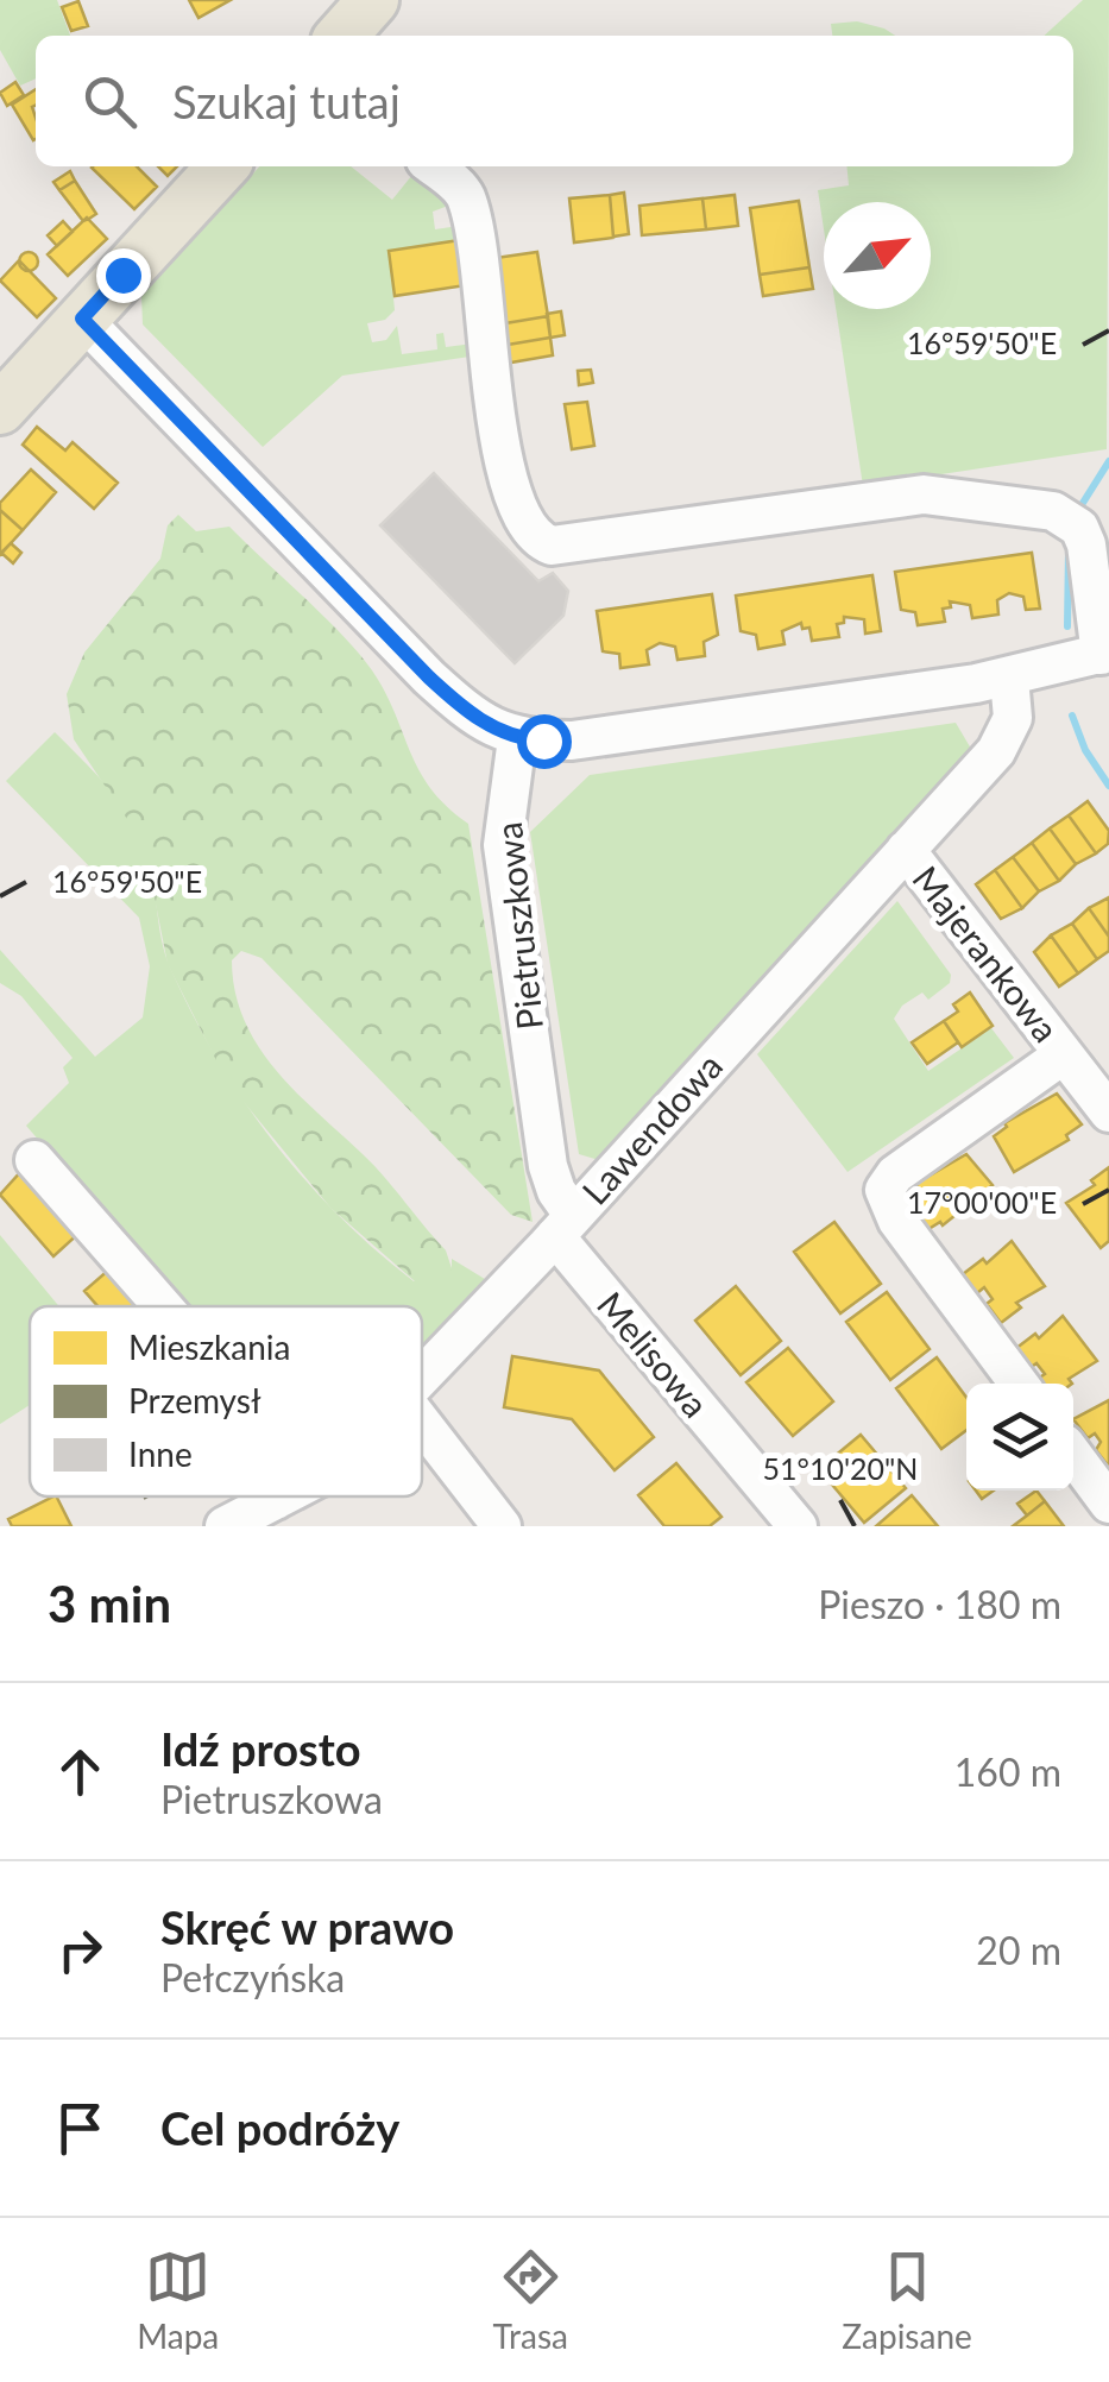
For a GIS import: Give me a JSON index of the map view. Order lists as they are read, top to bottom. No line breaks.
{"streets":{"street":["Pietruszkowa","Majerankowa","Lawendowa","Melisowa"]},"crossings":[["Pietruszkowa","Lawendowa"],["Pietruszkowa","Melisowa"],["Majerankowa","Lawendowa"],["Lawendowa","Melisowa"]],"legend":["Mieszkania","Przemysł","Inne"],"north":"top right","page":{"search":"Szukaj tutaj","heading":["3 min","Pieszo · 180 m"],"list":[["Idź prosto","Pietruszkowa","160 m"],["Skręć w prawo","Pełczyńska","20 m"],"Cel podróży"],"nav":["Mapa","Trasa","Zapisane"]},"coordinates":["16°59'50\"E","17°00'00\"E","51°10'20\"N"]}
